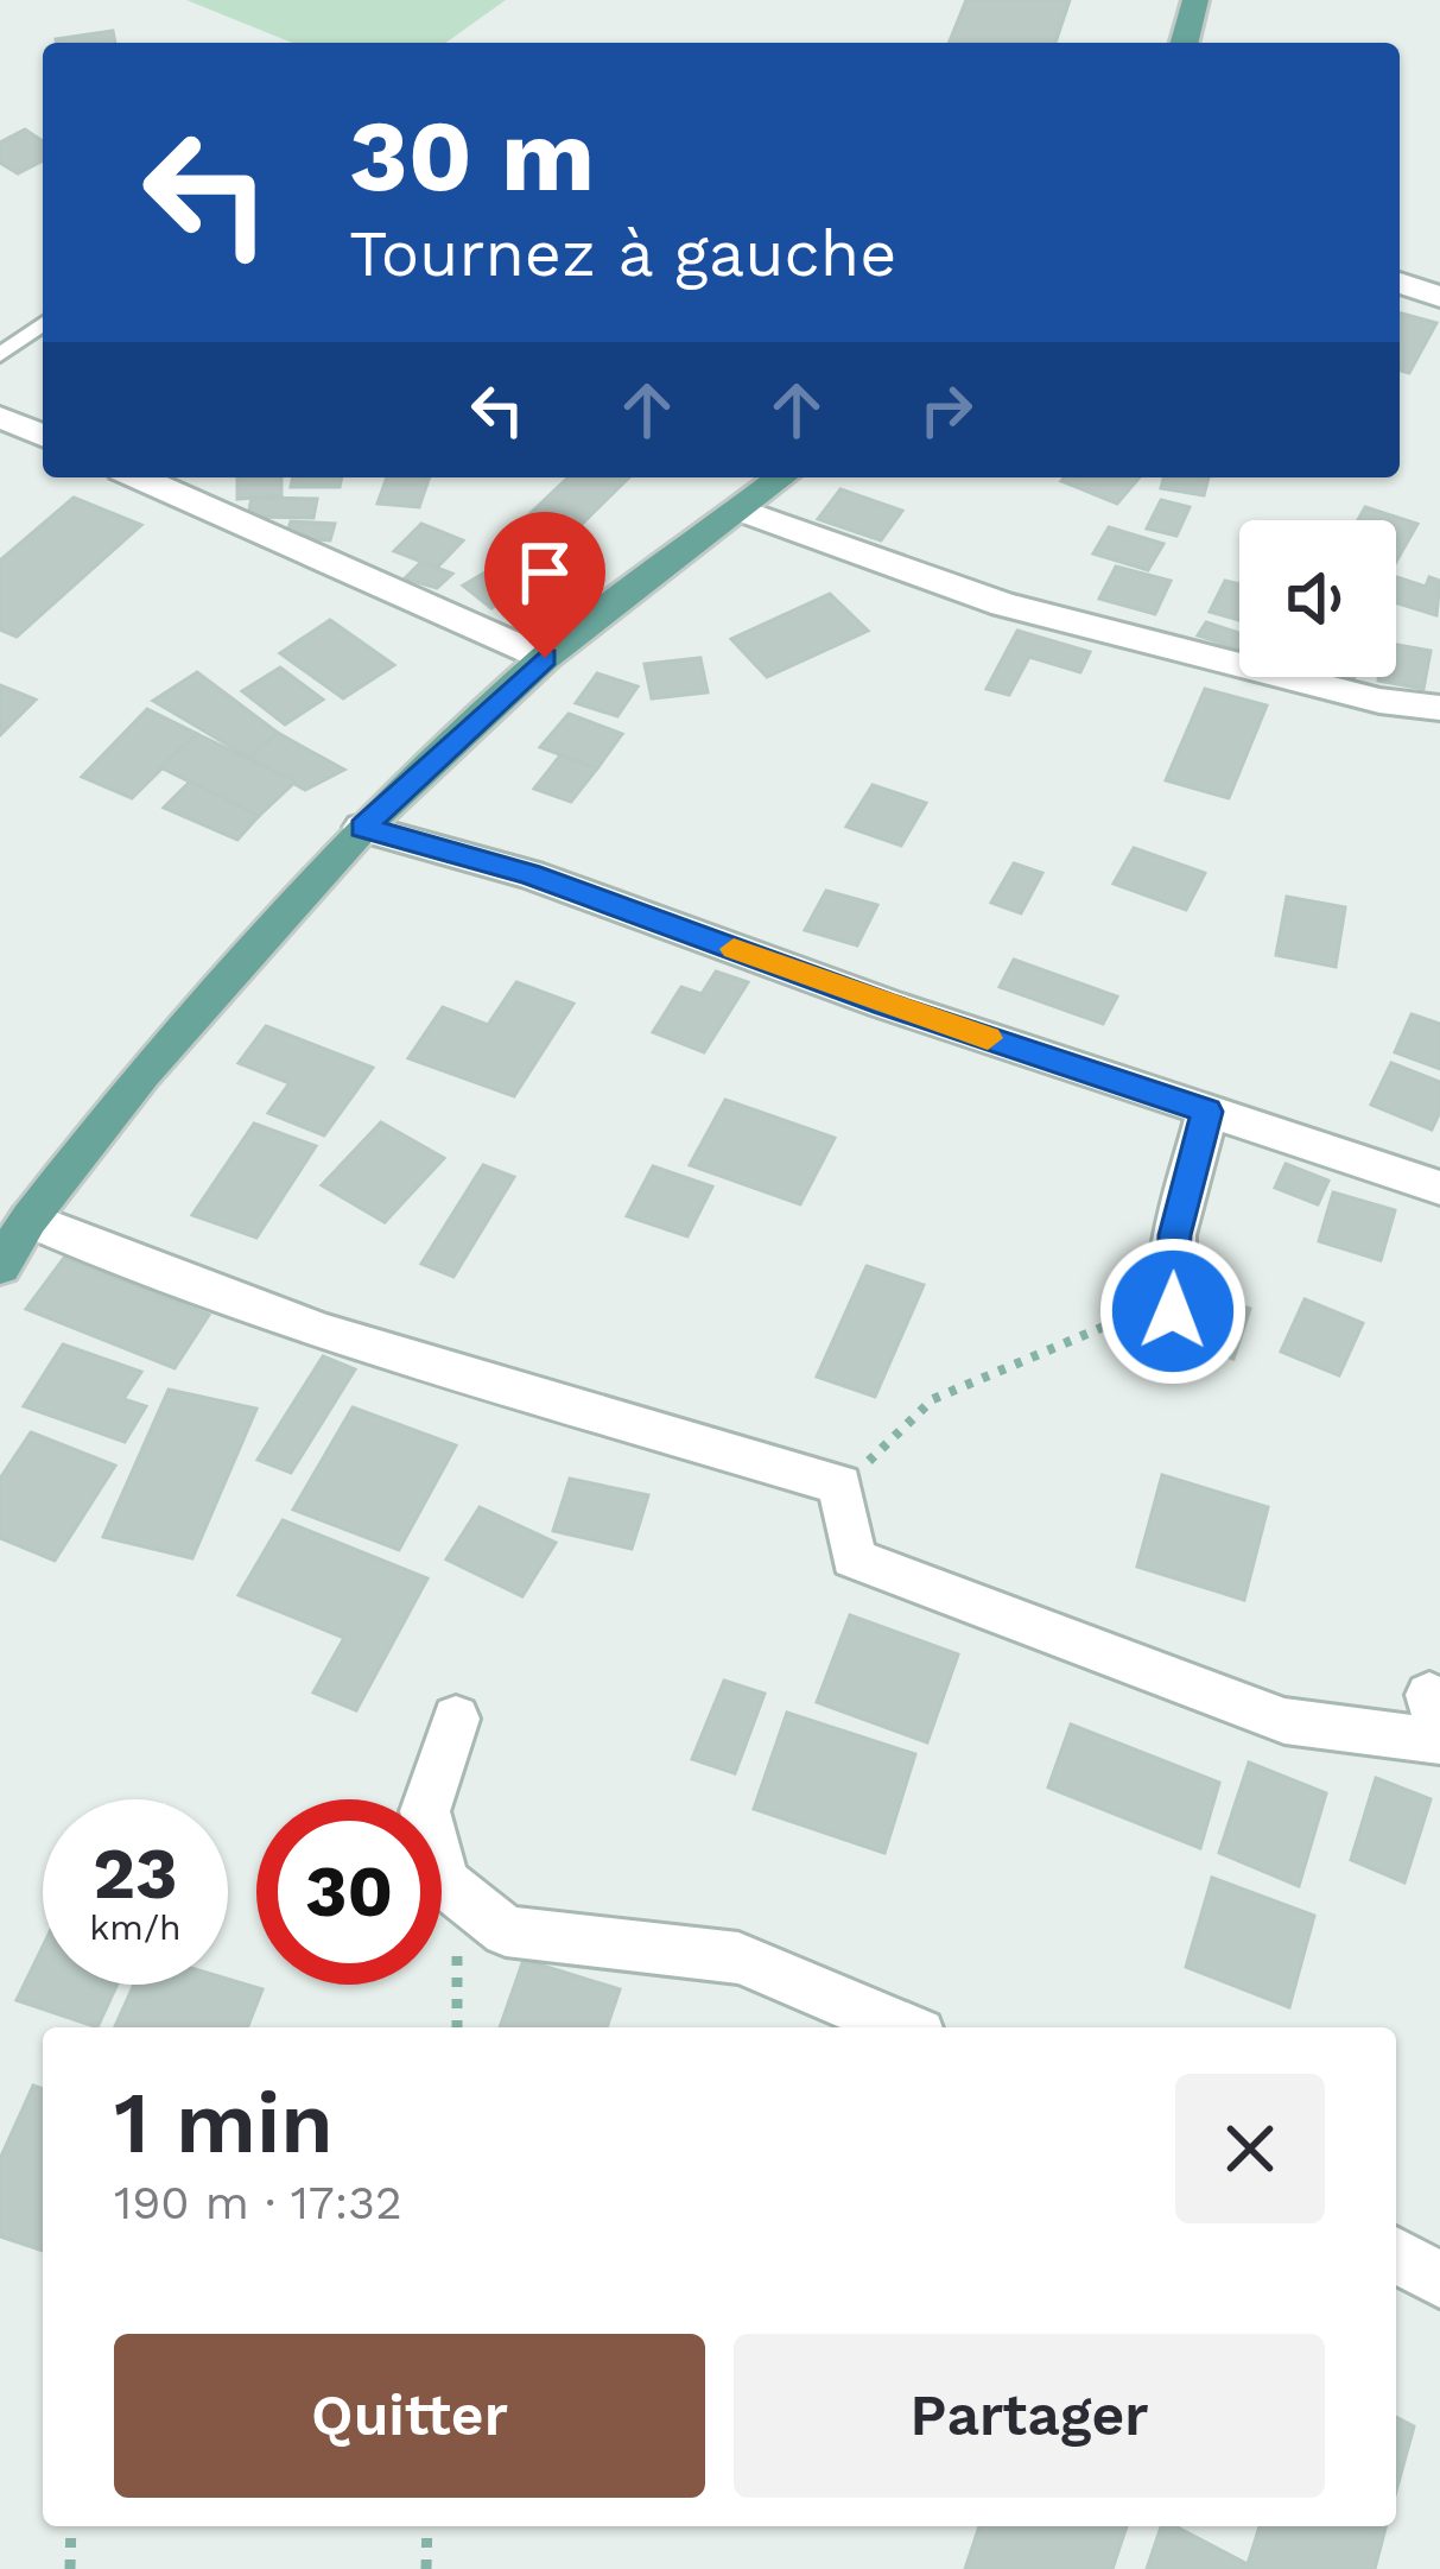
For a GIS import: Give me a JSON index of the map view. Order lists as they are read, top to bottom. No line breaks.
{"page":{"turn":["30 m","Tournez à gauche"],"speed":"23 km/h","limit":"30","heading":["1 min","190 m · 17:32"],"buttons":["Quitter","Partager"]}}
